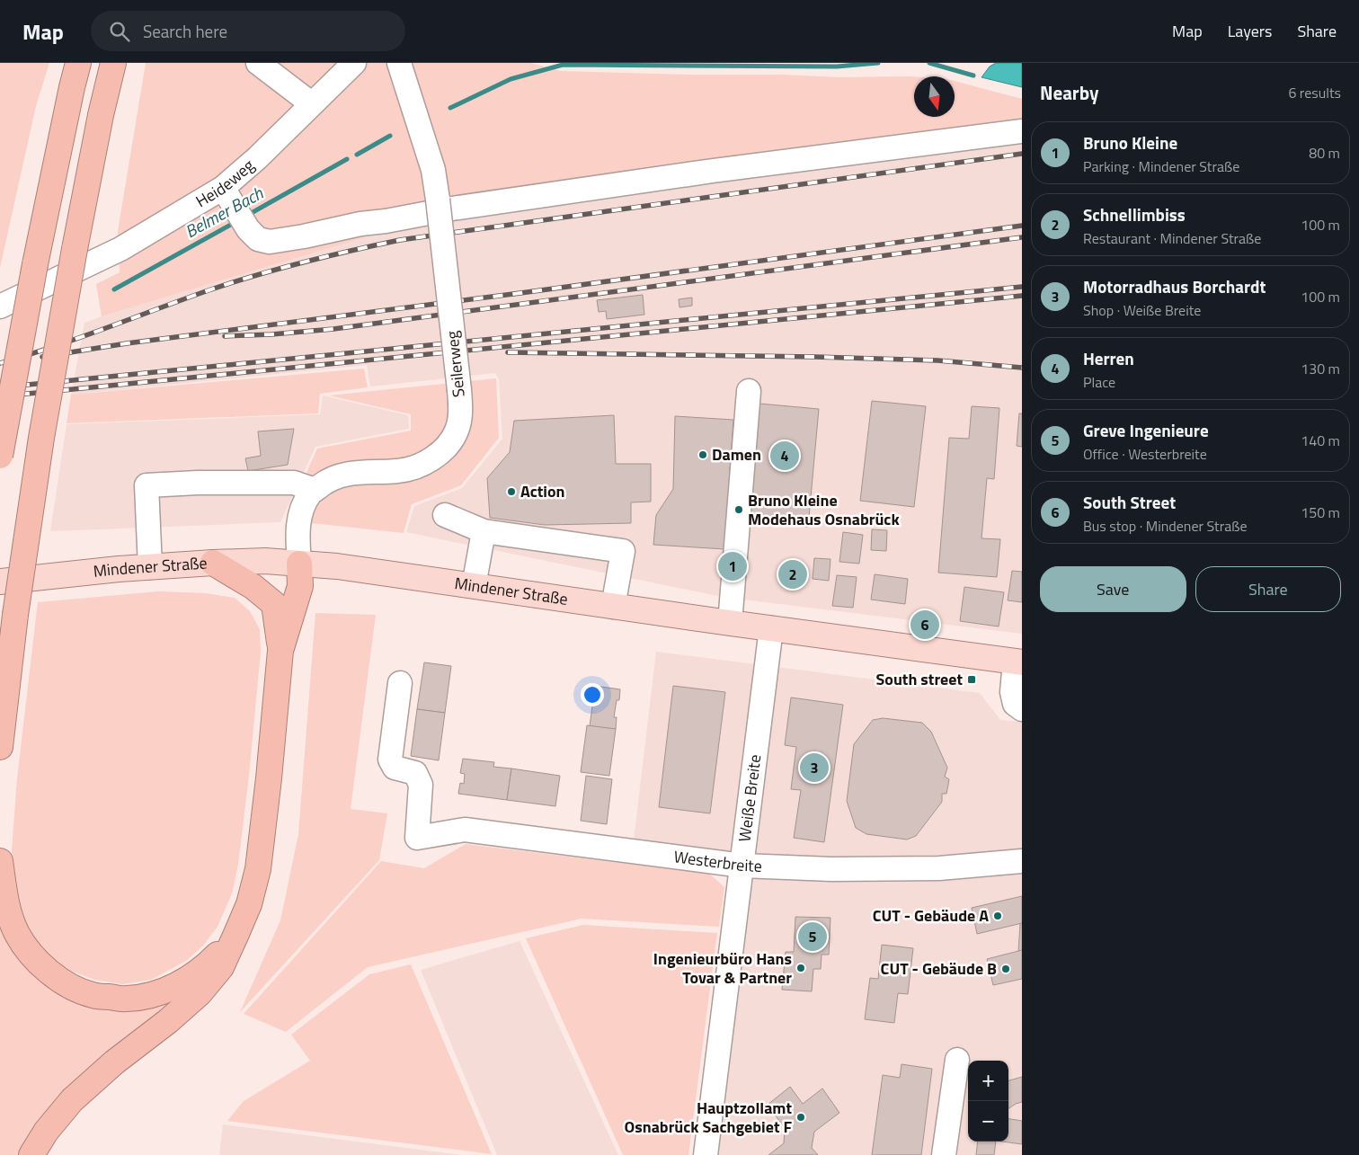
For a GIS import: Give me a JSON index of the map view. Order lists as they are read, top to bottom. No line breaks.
{"streets":{"main road":["Mindener Straße"],"street":["Heideweg","Seilerweg","Weiße Breite","Westerbreite"]},"crossings":[["Seilerweg","Mindener Straße"],["Mindener Straße","Weiße Breite"],["Weiße Breite","Westerbreite"]],"water":["Belmer Bach"],"places":{"other":["Damen","Action","Bruno Kleine Modehaus Osnabrück","CUT - Gebäude A","Ingenieurbüro Hans Tovar & Partner","CUT - Gebäude B","Hauptzollamt Osnabrück Sachgebiet F"],"transit":["South street"]},"north":"bottom","page":{"header":"Map","search":"Search here","nav":["Map","Layers","Share"],"heading":["Nearby","6 results"],"list":[{"mark":"1","name":"Bruno Kleine","note":"Parking · Mindener Straße","value":"80 m"},{"mark":"2","name":"Schnellimbiss","note":"Restaurant · Mindener Straße","value":"100 m"},{"mark":"3","name":"Motorradhaus Borchardt","note":"Shop · Weiße Breite","value":"100 m"},{"mark":"4","name":"Herren","note":"Place","value":"130 m"},{"mark":"5","name":"Greve Ingenieure","note":"Office · Westerbreite","value":"140 m"},{"mark":"6","name":"South Street","note":"Bus stop · Mindener Straße","value":"150 m"}],"pins":["4","1","2","6","3","5"],"buttons":["Save","Share"],"map_buttons":["+","−"]}}
